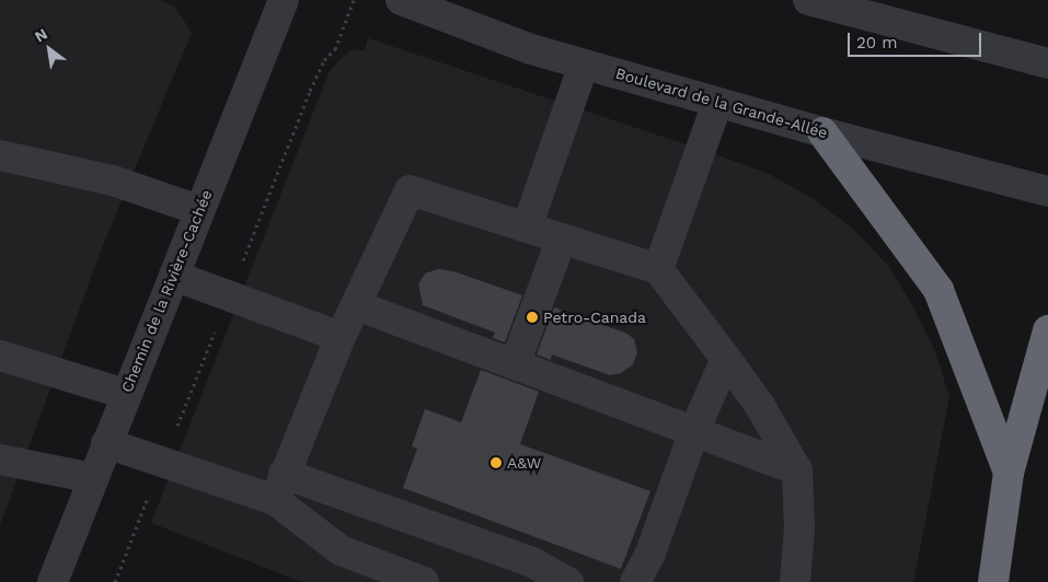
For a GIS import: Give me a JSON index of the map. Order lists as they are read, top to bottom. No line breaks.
{"streets":{"street":["Boulevard de la Grande-Allée","Chemin de la Rivière-Cachée"]},"places":["Petro-Canada","A&W"],"scale_bar":"20 m","north":"top left"}
